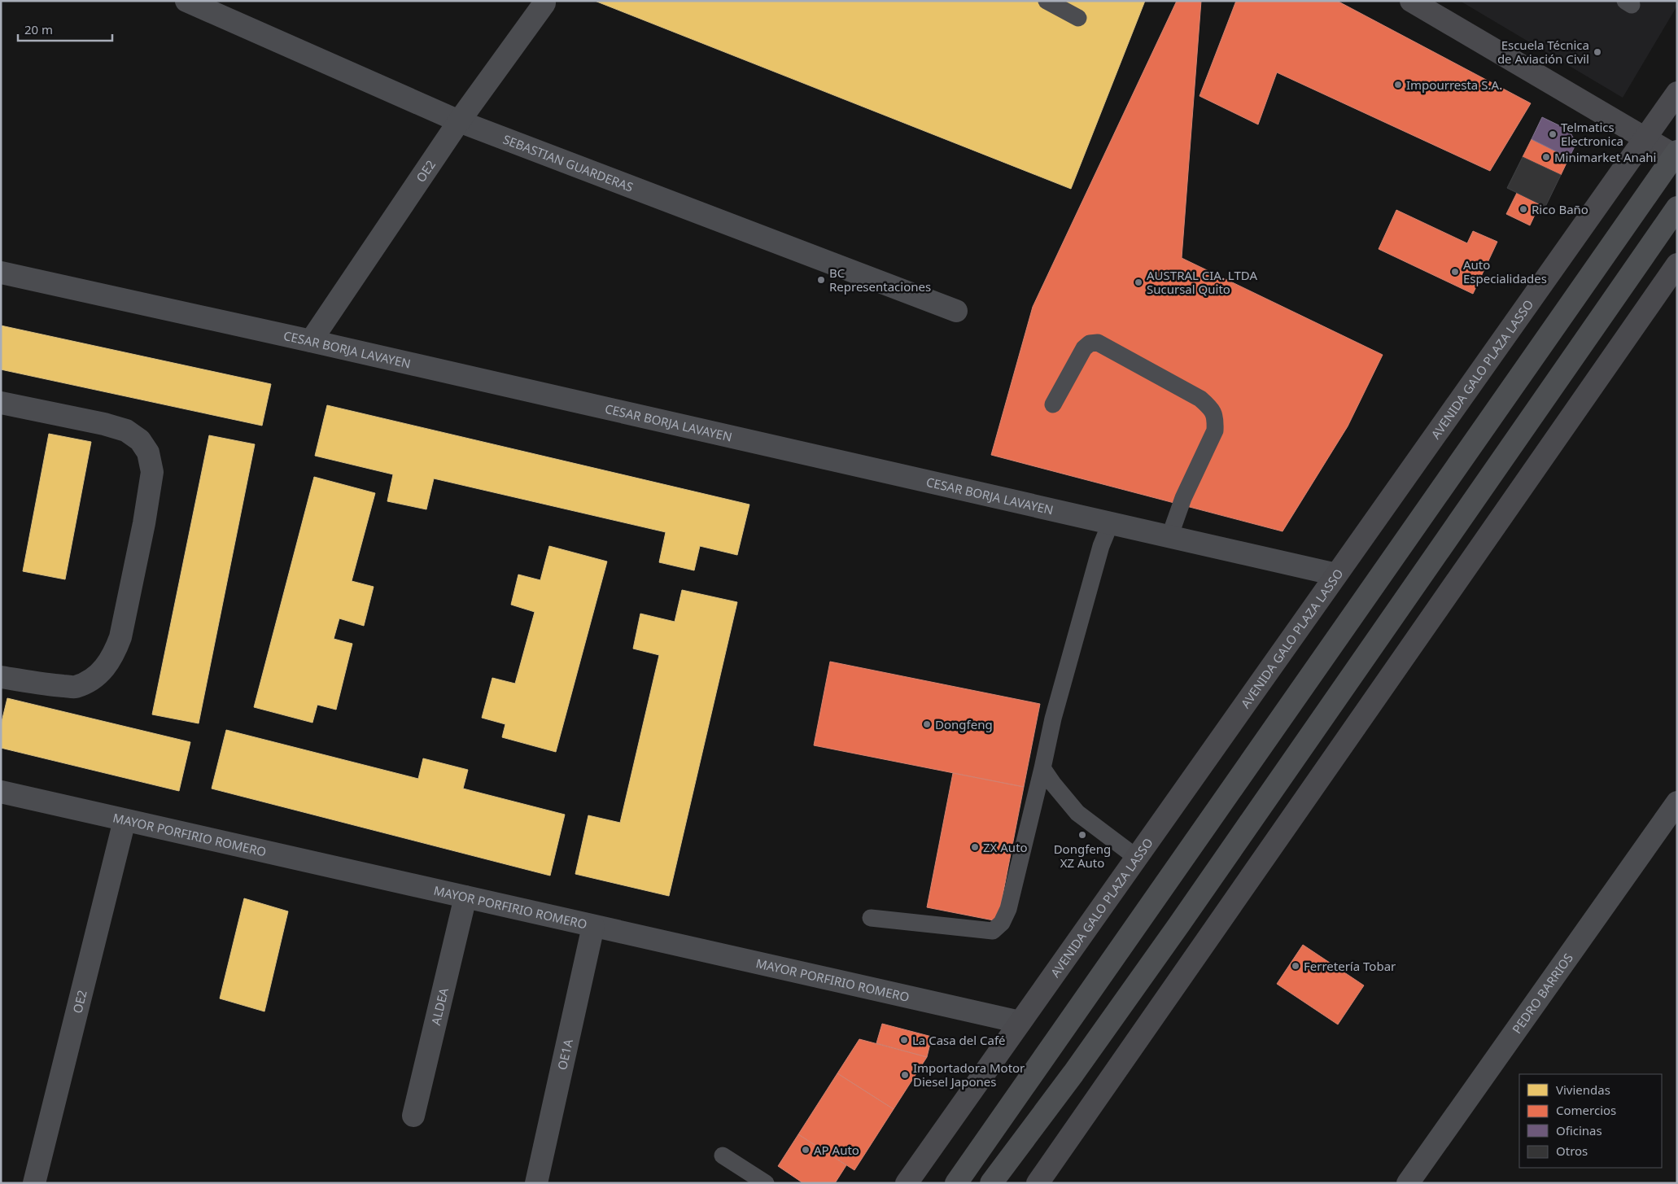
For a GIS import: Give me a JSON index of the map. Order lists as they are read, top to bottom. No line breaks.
{"streets":{"main road":["AVENIDA GALO PLAZA LASSO"],"street":["SEBASTIAN GUARDERAS","OE2","CESAR BORJA LAVAYEN","MAYOR PORFIRIO ROMERO","PEDRO BARRIOS","ALDEA","OE1A"]},"crossings":[["SEBASTIAN GUARDERAS","OE2"],["OE2","CESAR BORJA LAVAYEN"],["OE2","MAYOR PORFIRIO ROMERO"],["CESAR BORJA LAVAYEN","AVENIDA GALO PLAZA LASSO"],["AVENIDA GALO PLAZA LASSO","MAYOR PORFIRIO ROMERO"],["MAYOR PORFIRIO ROMERO","ALDEA"],["MAYOR PORFIRIO ROMERO","OE1A"]],"places":["Escuela Técnica de Aviación Civil","Impourresta S.A.","Telmatics Electronica","Minimarket Anahi","Rico Baño","Auto Especialidades","BC Representaciones","AUSTRAL CIA. LTDA Sucursal Quito","Dongfeng","Dongfeng XZ Auto","ZX Auto","Ferretería Tobar","La Casa del Café","Importadora Motor Diesel Japones","AP Auto"],"legend":["Viviendas","Comercios","Oficinas","Otros"],"scale_bar":"20 m"}
